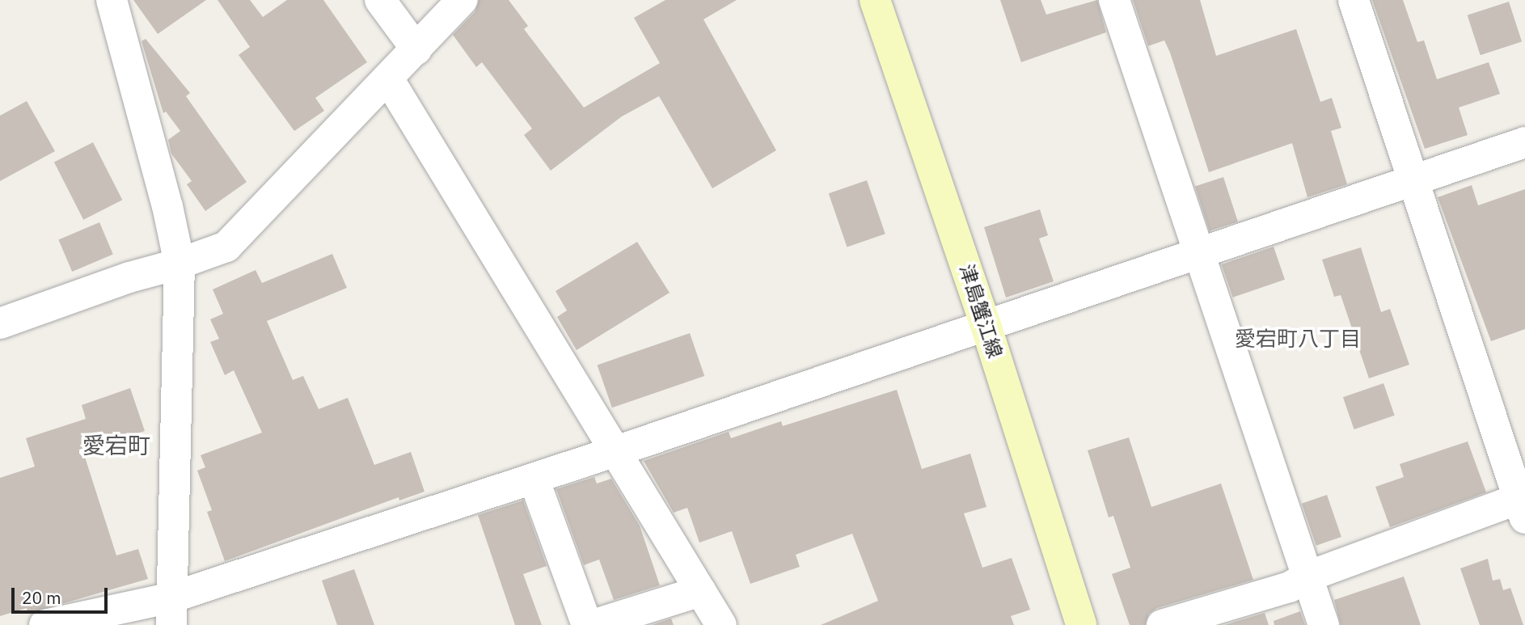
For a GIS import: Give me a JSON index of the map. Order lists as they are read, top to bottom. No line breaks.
{"streets":{"main road":["津島蟹江線"]},"districts":["愛宕町八丁目","愛宕町"],"scale_bar":"20 m"}
